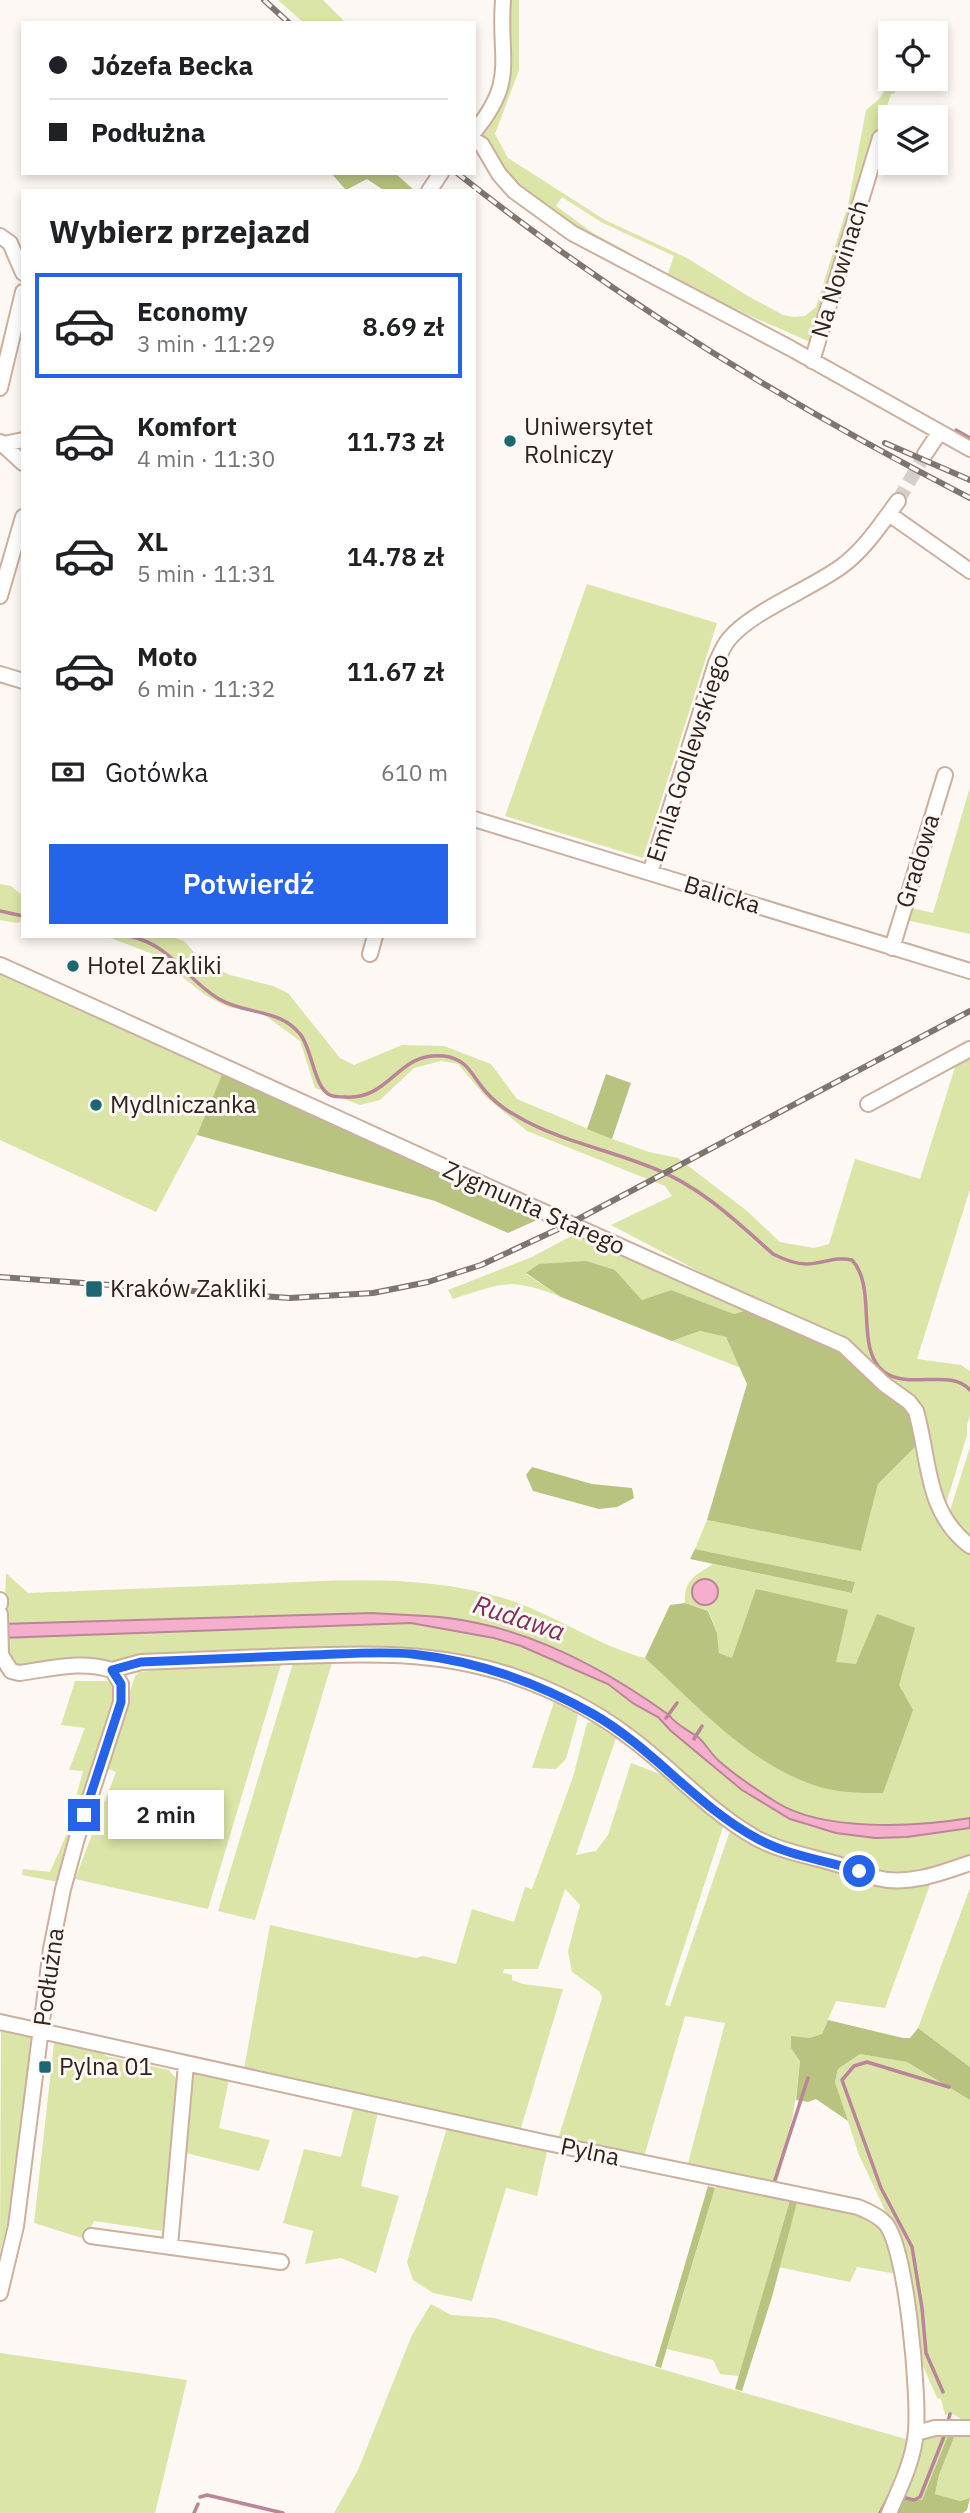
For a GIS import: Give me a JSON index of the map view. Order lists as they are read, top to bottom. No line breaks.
{"streets":{"street":["Na Nowinach","Emila Godlewskiego","Gradowa","Balicka","Zygmunta Starego","Podłużna","Pylna"]},"crossings":[["Emila Godlewskiego","Balicka"],["Gradowa","Balicka"],["Podłużna","Pylna"]],"water":["Rudawa"],"places":{"other":["Uniwersytet Rolniczy","Hotel Zakliki","Mydlniczanka"],"transit":["Kraków Zakliki","Pylna 01"]},"page":{"banner":["Józefa Becka","Podłużna"],"heading":"Wybierz przejazd","list":[{"name":"Economy","note":"3 min · 11:29","value":"8.69 zł"},{"name":"Komfort","note":"4 min · 11:30","value":"11.73 zł"},{"name":"XL","note":"5 min · 11:31","value":"14.78 zł"},{"name":"Moto","note":"6 min · 11:32","value":"11.67 zł"}],"pay":["Gotówka","610 m"],"buttons":"Potwierdź","bubble":"2 min"}}
